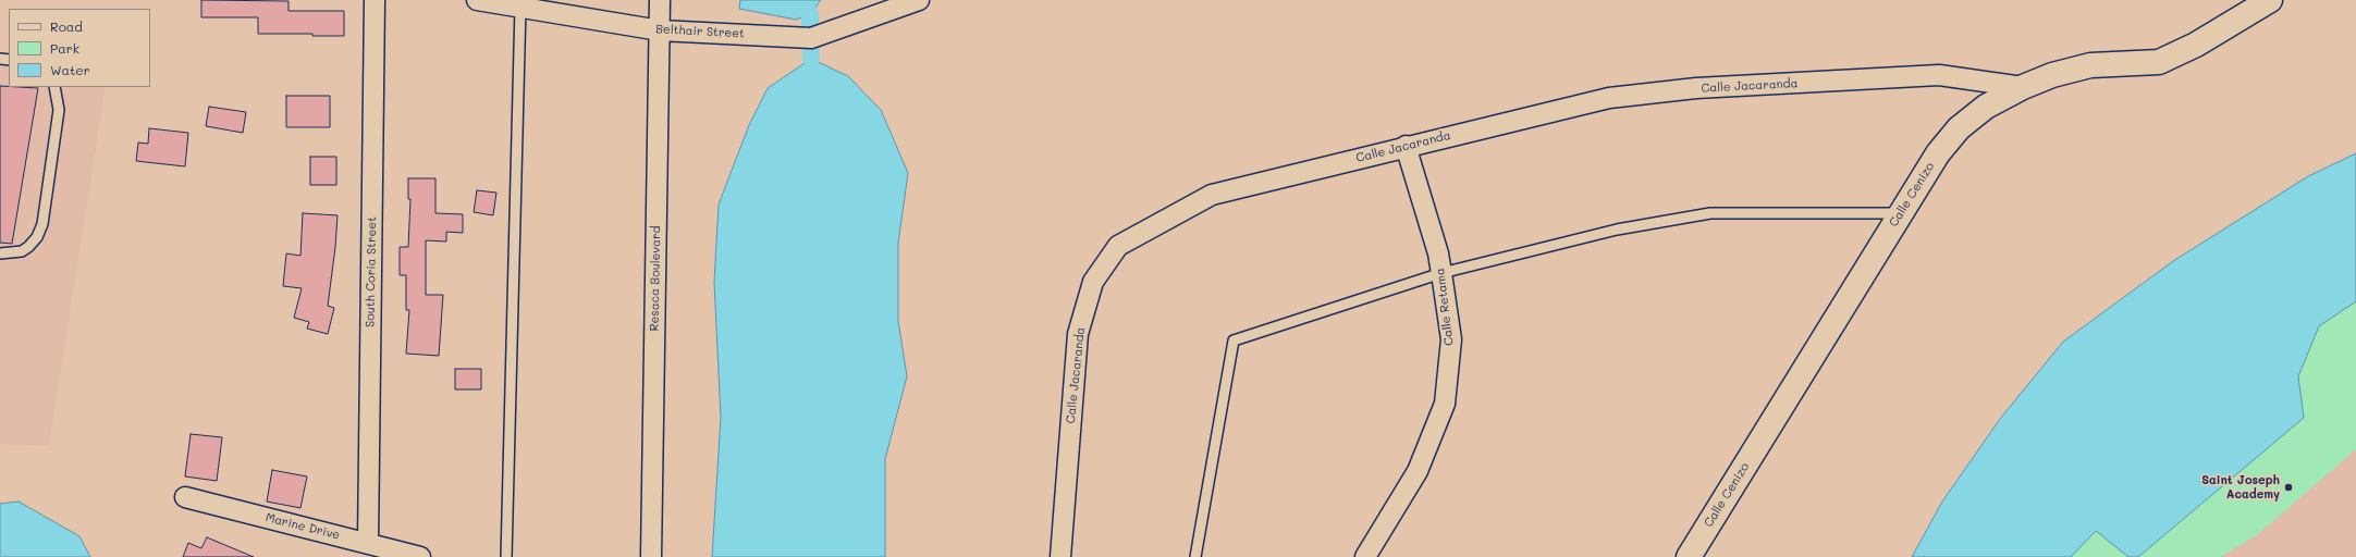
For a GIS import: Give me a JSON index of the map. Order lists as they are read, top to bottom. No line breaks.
{"streets":{"street":["Belthair Street","Calle Jacaranda","Calle Cenizo","South Coria Street","Resaca Boulevard","Calle Retama","Marine Drive"]},"crossings":[["Belthair Street","Resaca Boulevard"],["Calle Jacaranda","Calle Cenizo"],["Calle Jacaranda","Calle Retama"],["South Coria Street","Marine Drive"]],"places":["Saint Joseph Academy"],"legend":["Road","Park","Water"]}
